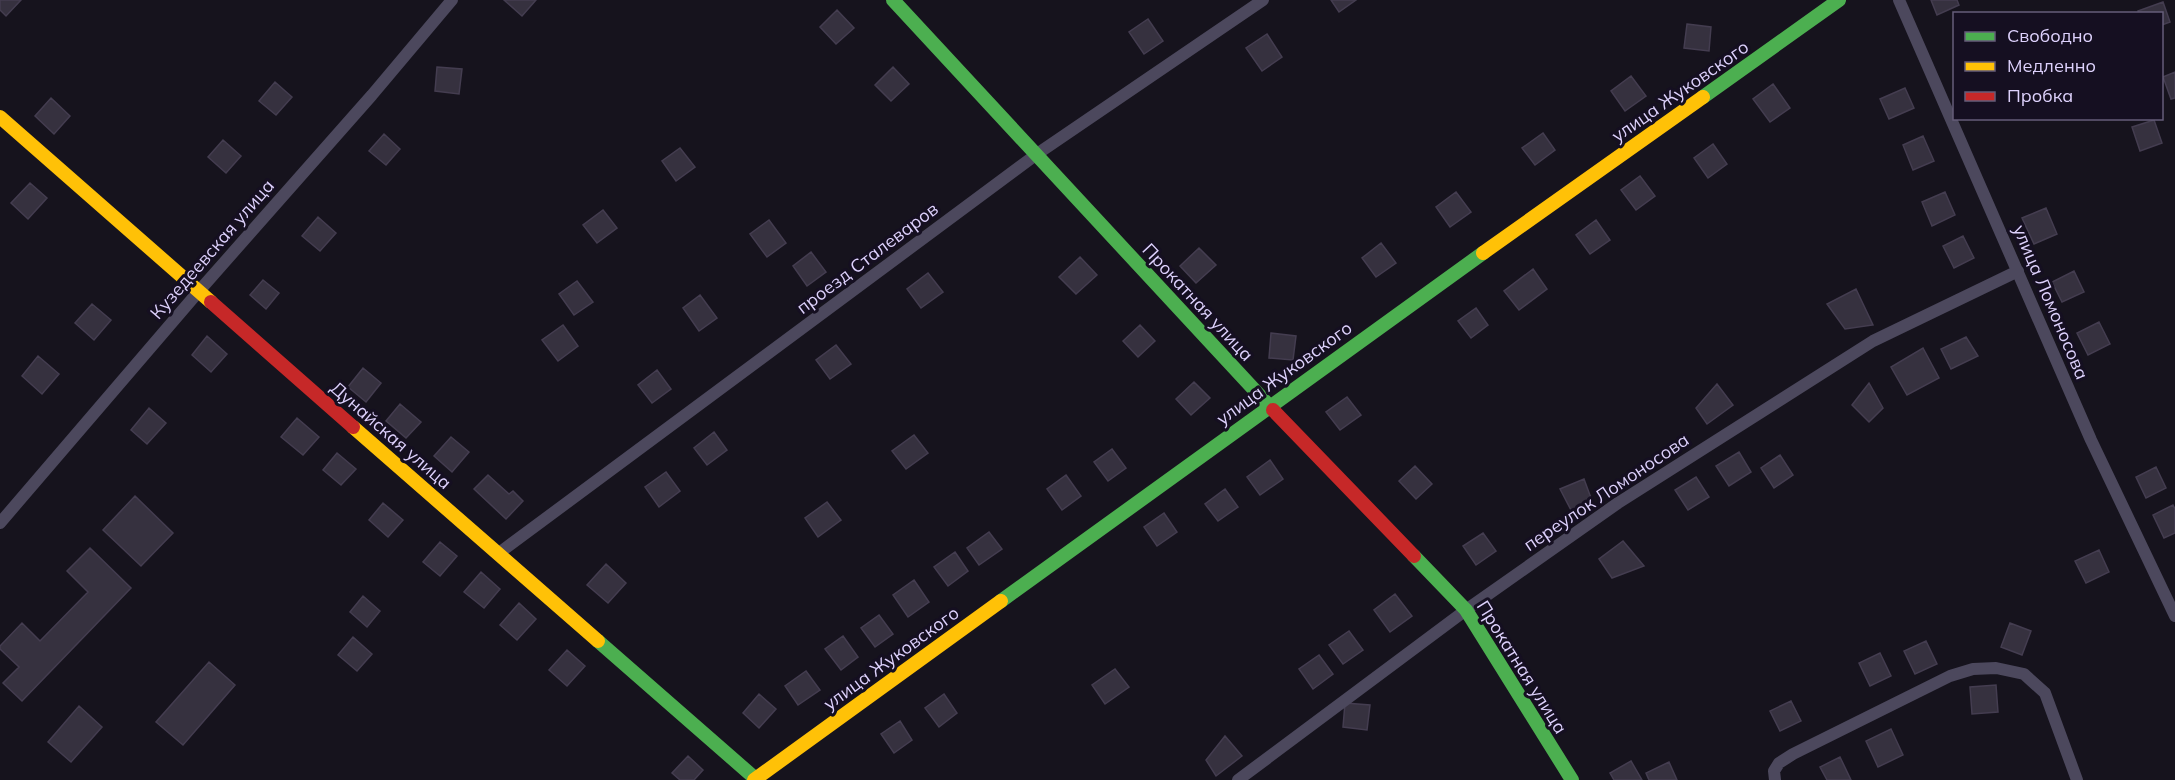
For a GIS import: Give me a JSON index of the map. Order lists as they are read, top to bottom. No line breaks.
{"streets":{"street":["улица Жуковского","Кузедеевская улица","проезд Сталеваров","Прокатная улица","улица Ломоносова","Дунайская улица","переулок Ломоносова"]},"crossings":[["улица Жуковского","Прокатная улица"],["улица Жуковского","Дунайская улица"],["Кузедеевская улица","Дунайская улица"],["проезд Сталеваров","Прокатная улица"],["проезд Сталеваров","Дунайская улица"],["Прокатная улица","переулок Ломоносова"],["улица Ломоносова","переулок Ломоносова"]],"legend":["Свободно","Медленно","Пробка"]}
